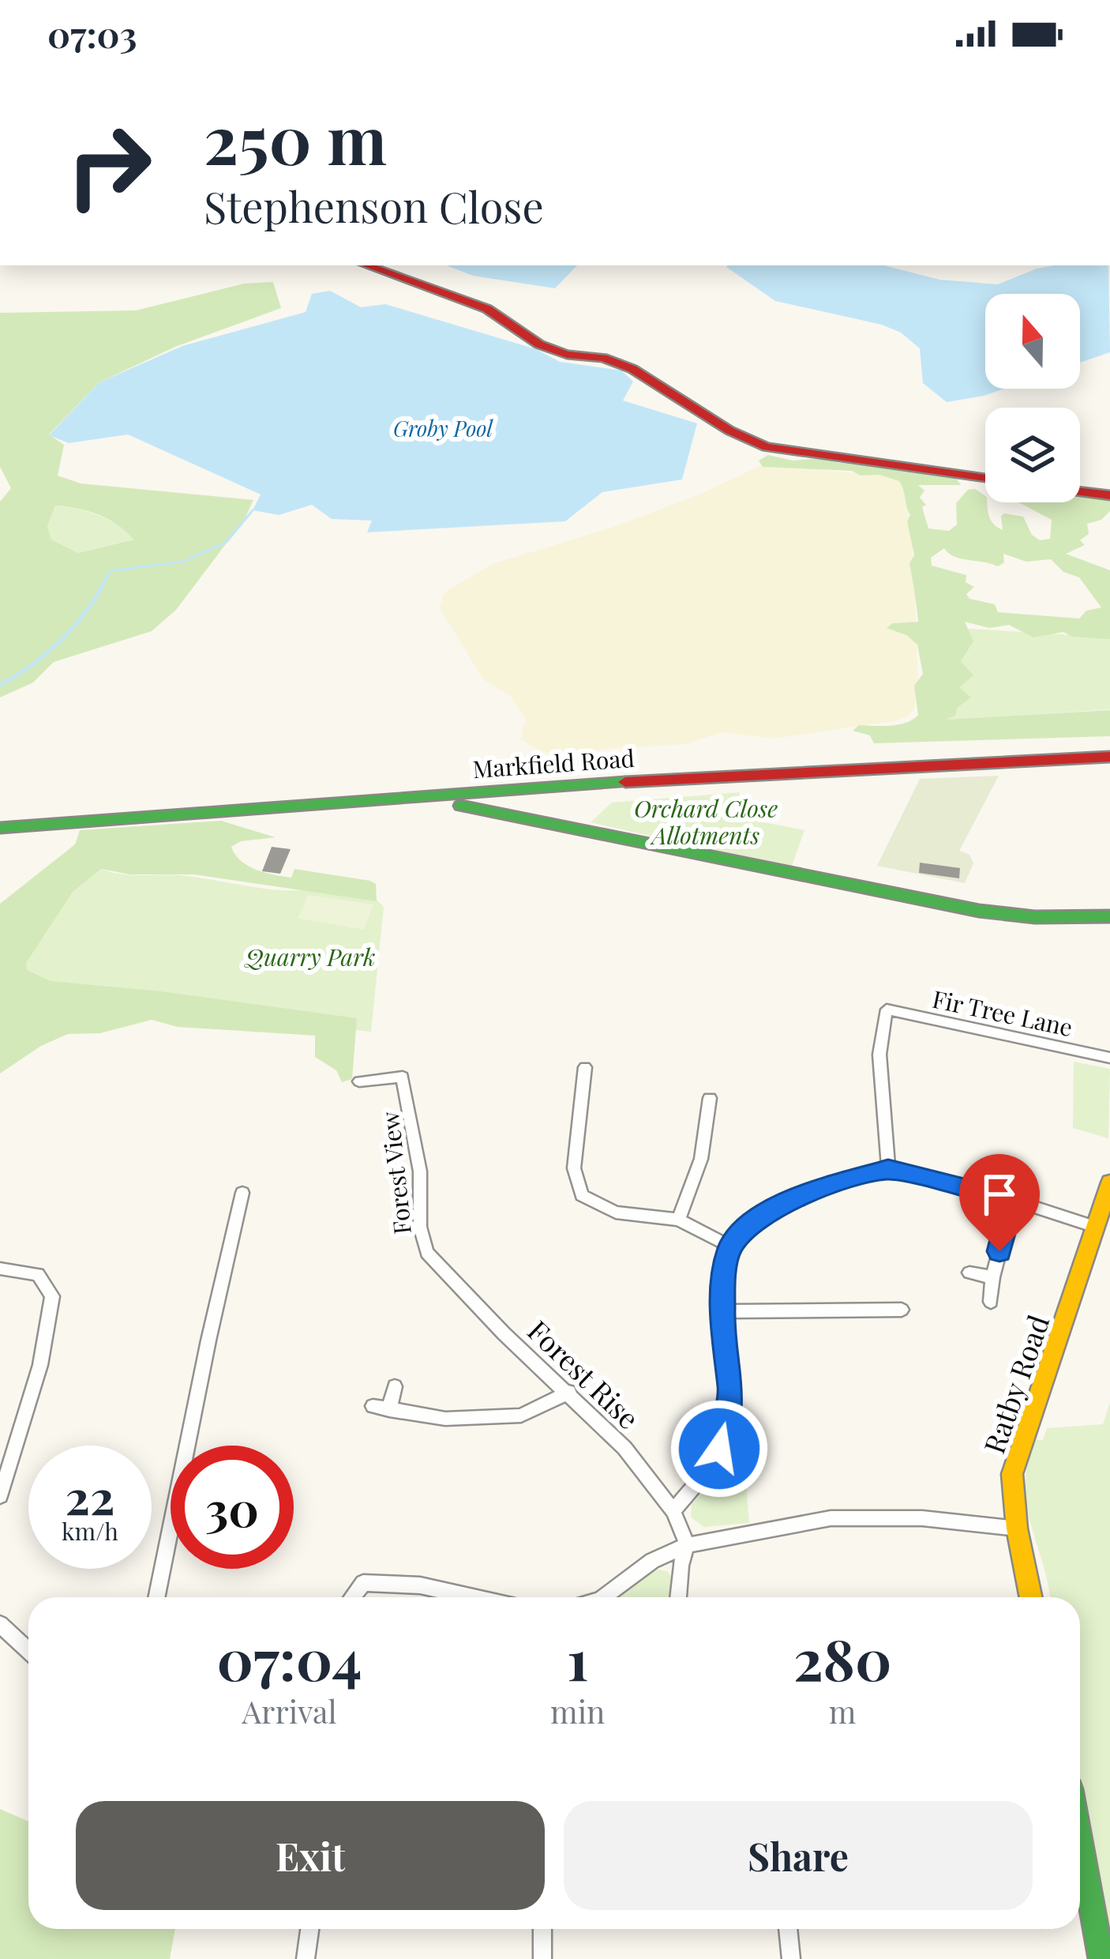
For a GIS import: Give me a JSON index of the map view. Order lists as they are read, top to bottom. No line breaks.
{"streets":{"main road":["Markfield Road","Ratby Road"],"street":["Fir Tree Lane","Forest View","Forest Rise"]},"crossings":[["Forest View","Forest Rise"]],"water":["Groby Pool"],"parks":["Orchard Close Allotments","Quarry Park"],"north":"top","page":{"status":"07:03","turn":["250 m","Stephenson Close"],"speed":"22 km/h","limit":"30","eta":["07:04","Arrival","1","min","280","m"],"buttons":["Exit","Share"]}}
